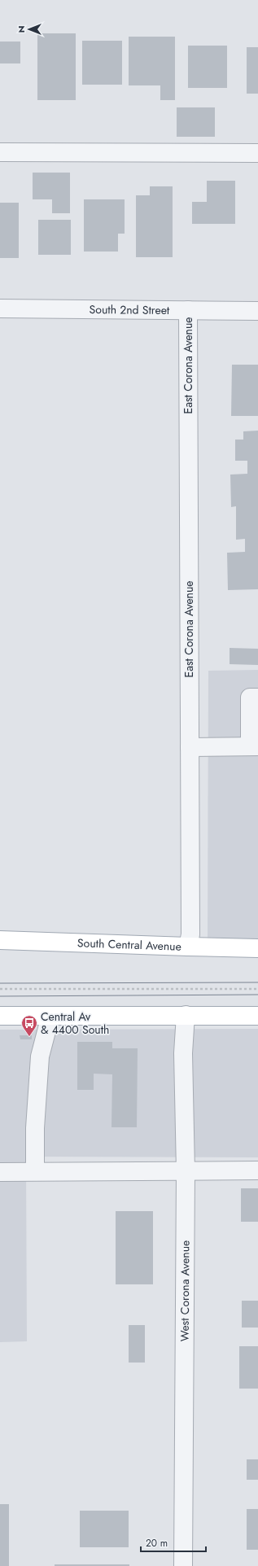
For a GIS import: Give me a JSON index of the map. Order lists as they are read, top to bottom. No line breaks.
{"streets":{"main road":["South Central Avenue"],"street":["South 2nd Street","East Corona Avenue","West Corona Avenue"]},"crossings":[["South 2nd Street","East Corona Avenue"],["East Corona Avenue","South Central Avenue"]],"places":{"bus stop":["Central Av & 4400 South"]},"scale_bar":"20 m","north":"left"}
